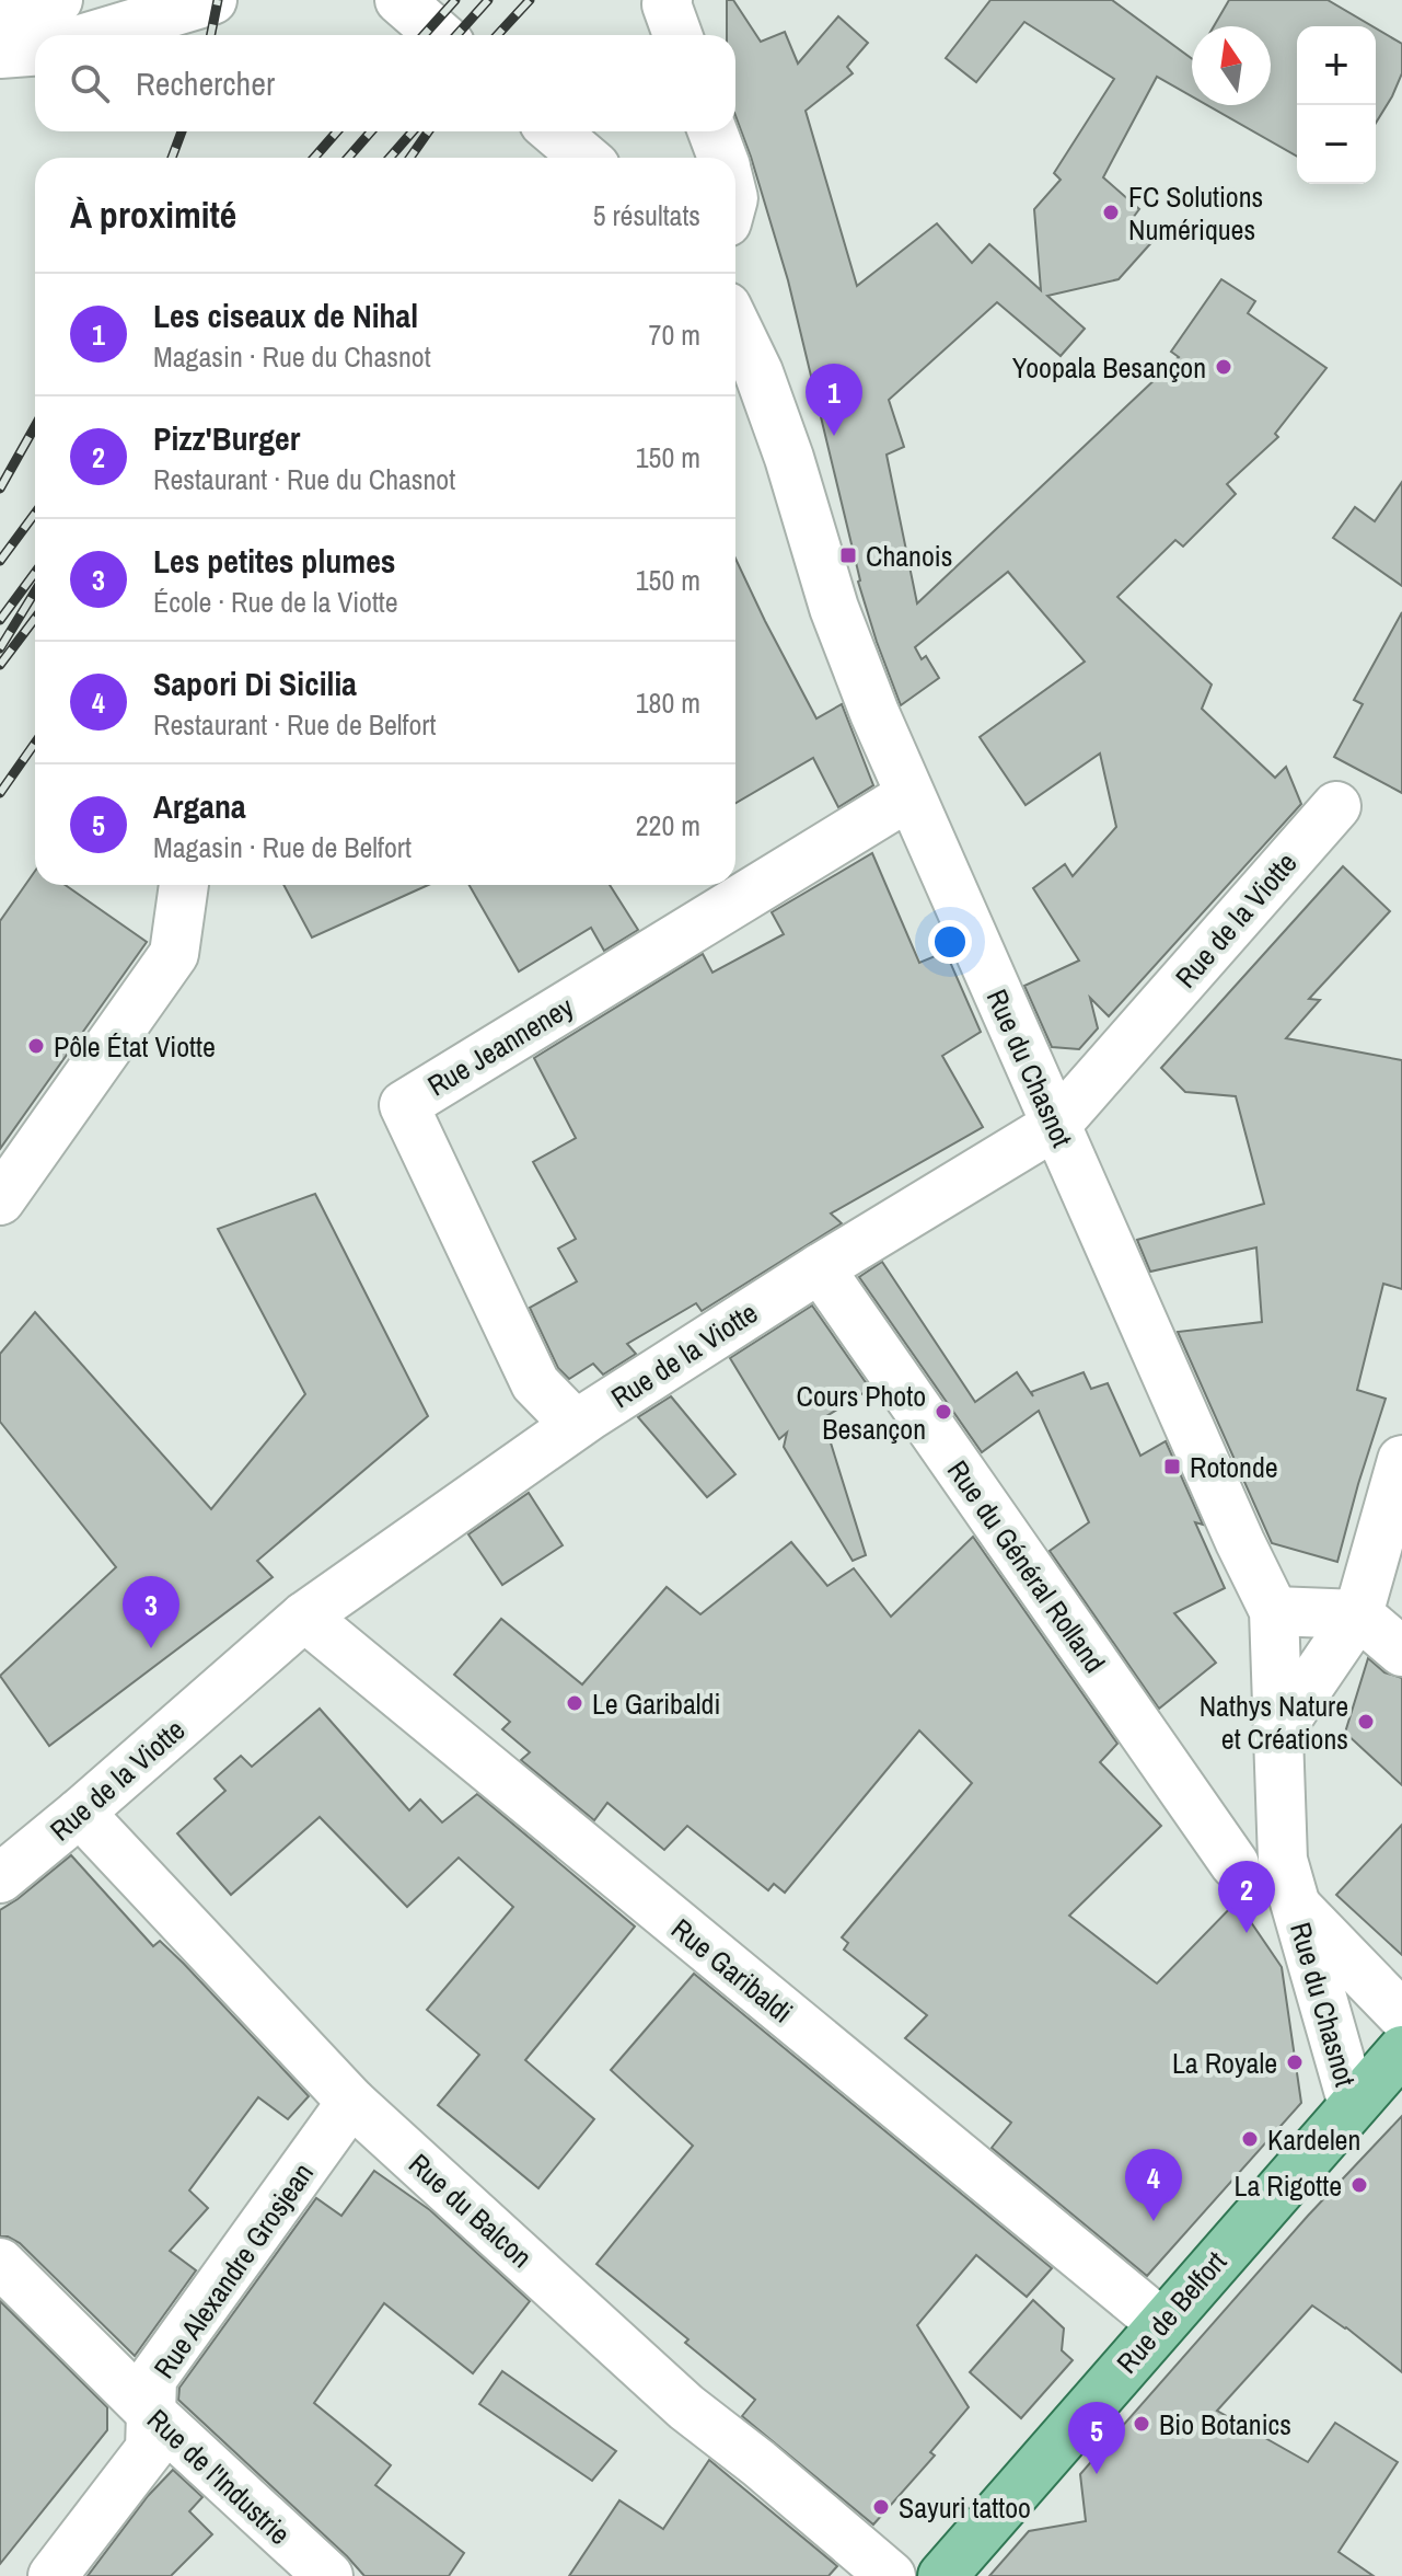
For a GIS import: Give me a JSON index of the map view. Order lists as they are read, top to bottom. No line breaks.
{"streets":{"main road":["Rue de Belfort"],"street":["Rue de la Viotte","Rue Jeanneney","Rue du Chasnot","Rue du Général Rolland","Rue Garibaldi","Rue du Balcon","Rue Alexandre Grosjean","Rue de l'Industrie"]},"crossings":[["Rue de la Viotte","Rue Jeanneney"],["Rue de la Viotte","Rue du Chasnot"],["Rue de la Viotte","Rue du Général Rolland"],["Rue de la Viotte","Rue Garibaldi"],["Rue de la Viotte","Rue du Balcon"],["Rue Jeanneney","Rue du Chasnot"],["Rue du Chasnot","Rue de Belfort"],["Rue Garibaldi","Rue de Belfort"],["Rue du Balcon","Rue Alexandre Grosjean"],["Rue Alexandre Grosjean","Rue de l'Industrie"]],"places":{"other":["FC Solutions Numériques","Yoopala Besançon","Pôle État Viotte","Cours Photo Besançon","Le Garibaldi","Nathys Nature et Créations","La Royale","Kardelen","La Rigotte","Bio Botanics","Sayuri tattoo"],"transit":["Chanois","Rotonde"]},"north":"top","page":{"map_buttons":["+","−"],"search":"Rechercher","heading":["À proximité","5 résultats"],"list":[{"mark":"1","name":"Les ciseaux de Nihal","note":"Magasin · Rue du Chasnot","value":"70 m"},{"mark":"2","name":"Pizz'Burger","note":"Restaurant · Rue du Chasnot","value":"150 m"},{"mark":"3","name":"Les petites plumes","note":"École · Rue de la Viotte","value":"150 m"},{"mark":"4","name":"Sapori Di Sicilia","note":"Restaurant · Rue de Belfort","value":"180 m"},{"mark":"5","name":"Argana","note":"Magasin · Rue de Belfort","value":"220 m"}],"pins":["1","3","2","4","5"]}}
